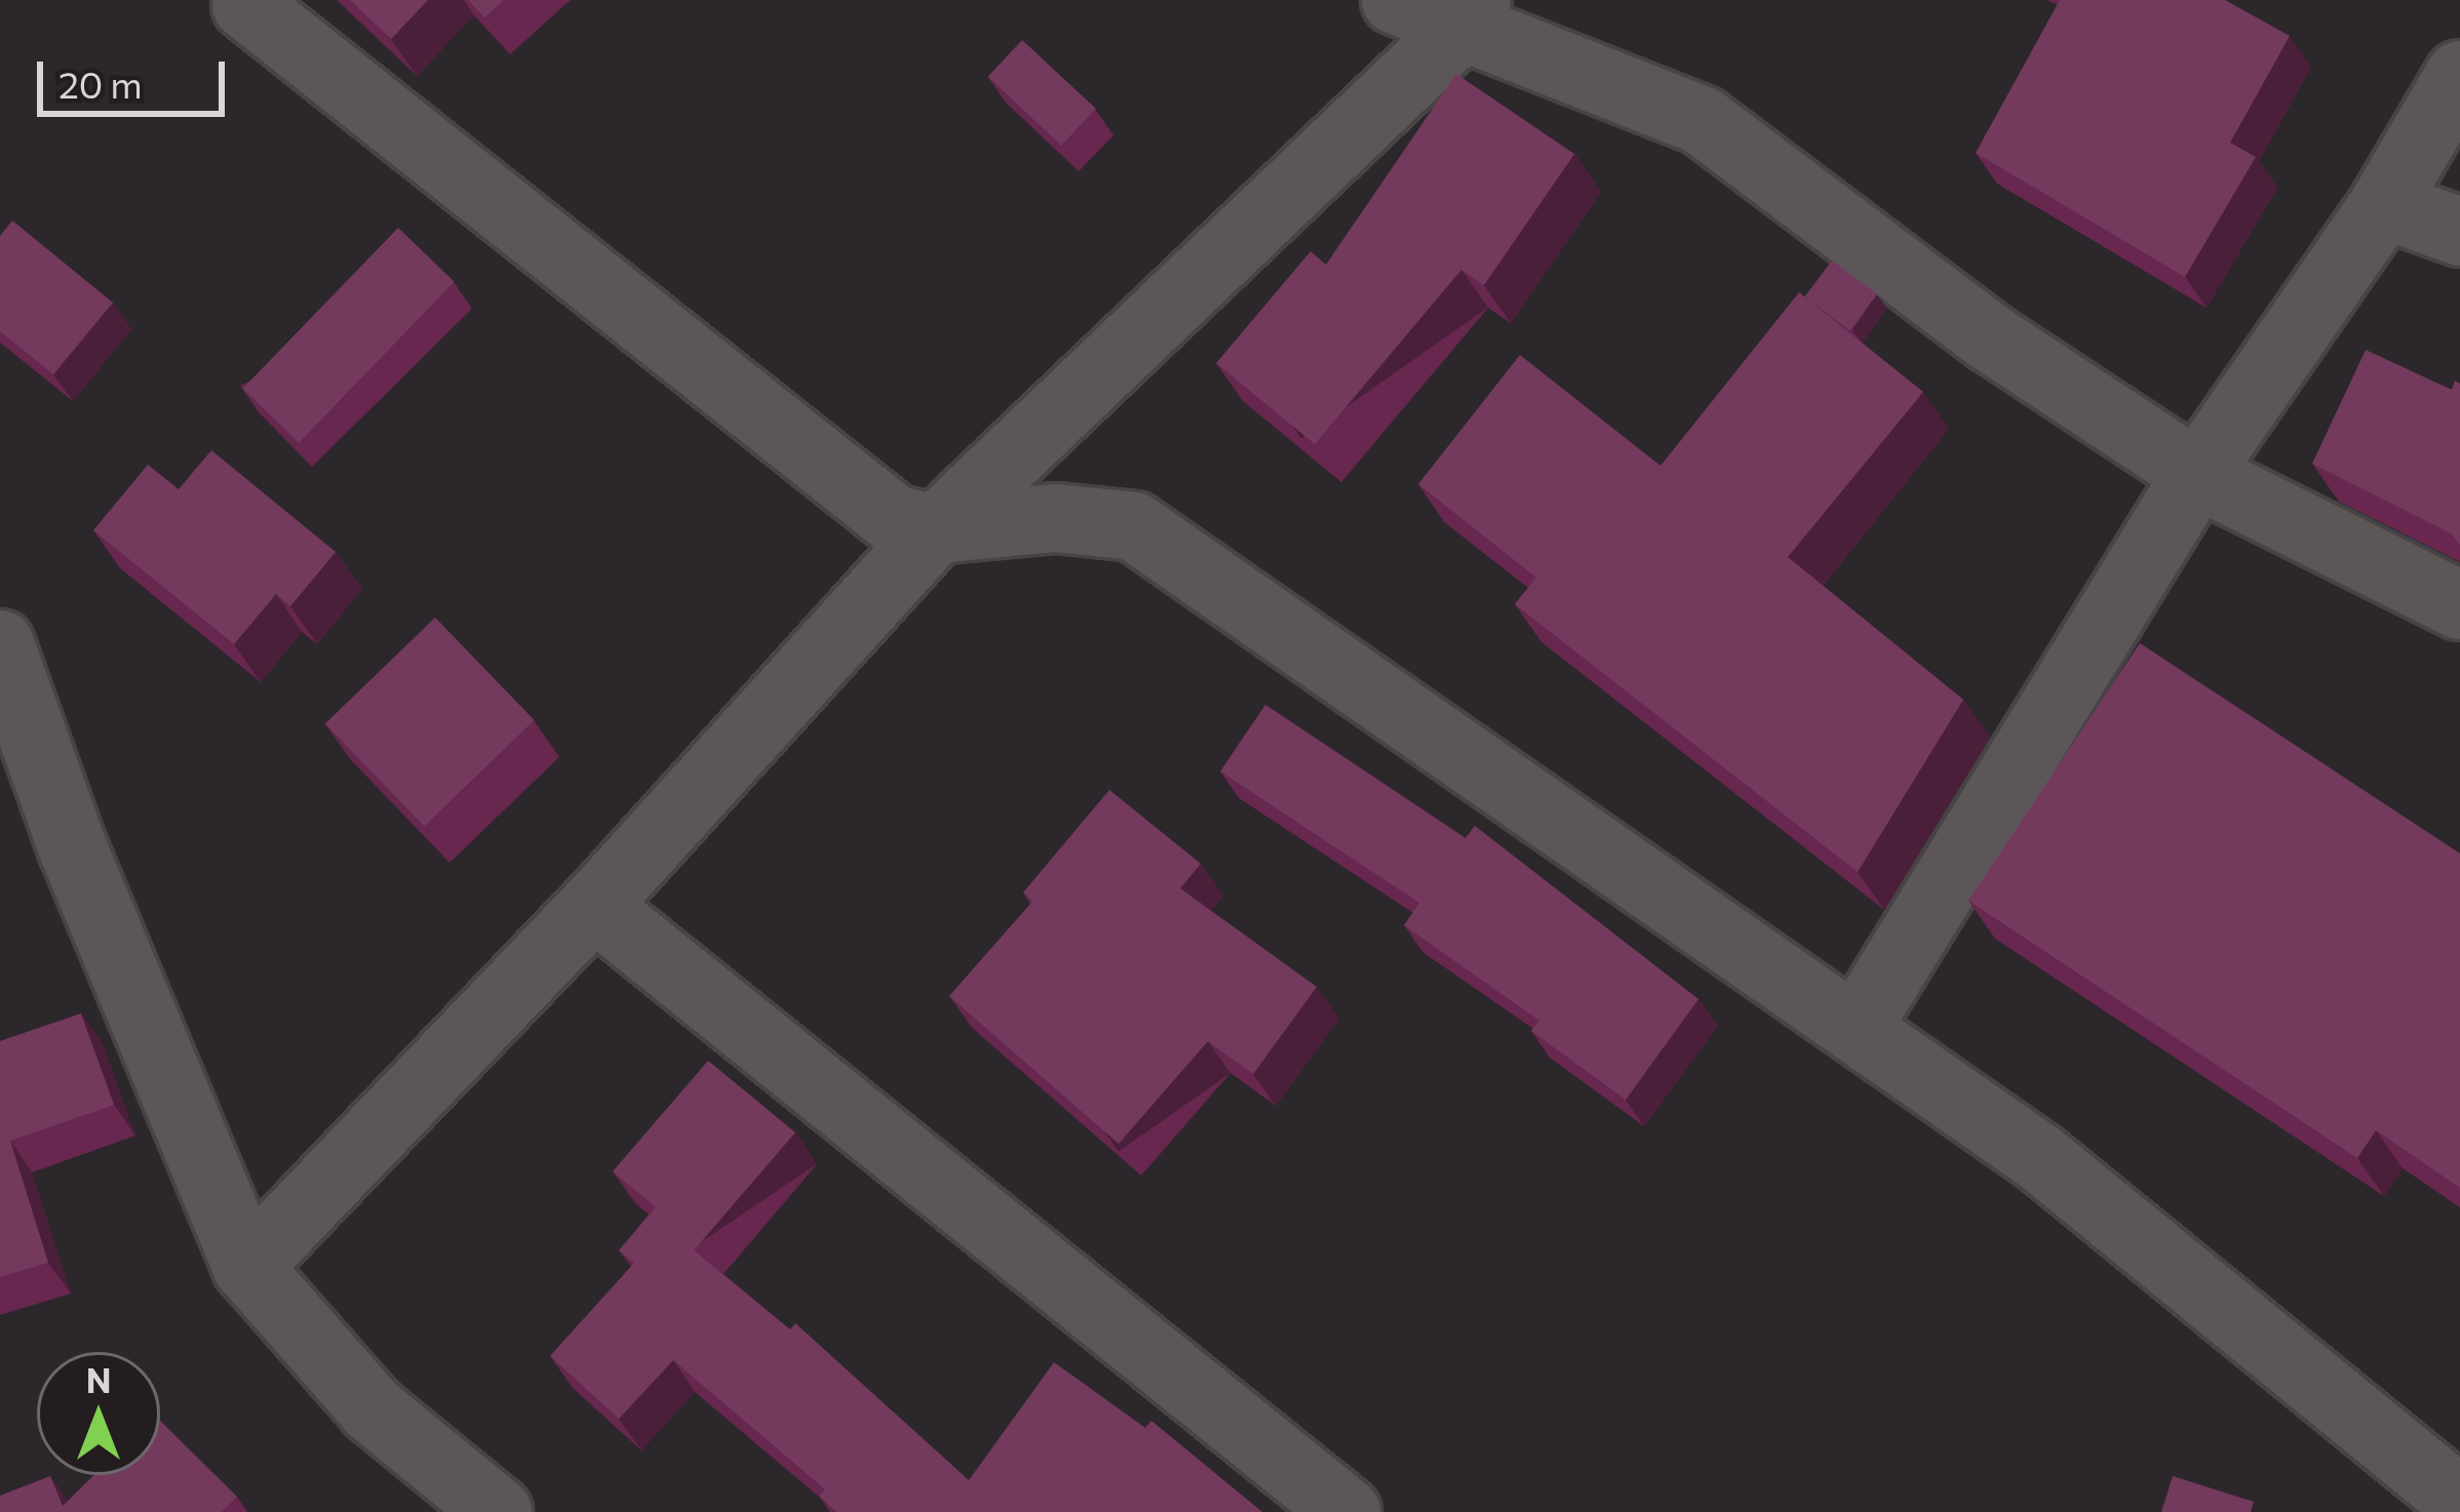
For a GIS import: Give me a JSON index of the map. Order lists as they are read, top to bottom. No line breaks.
{"scale_bar":"20 m","north":"top"}
